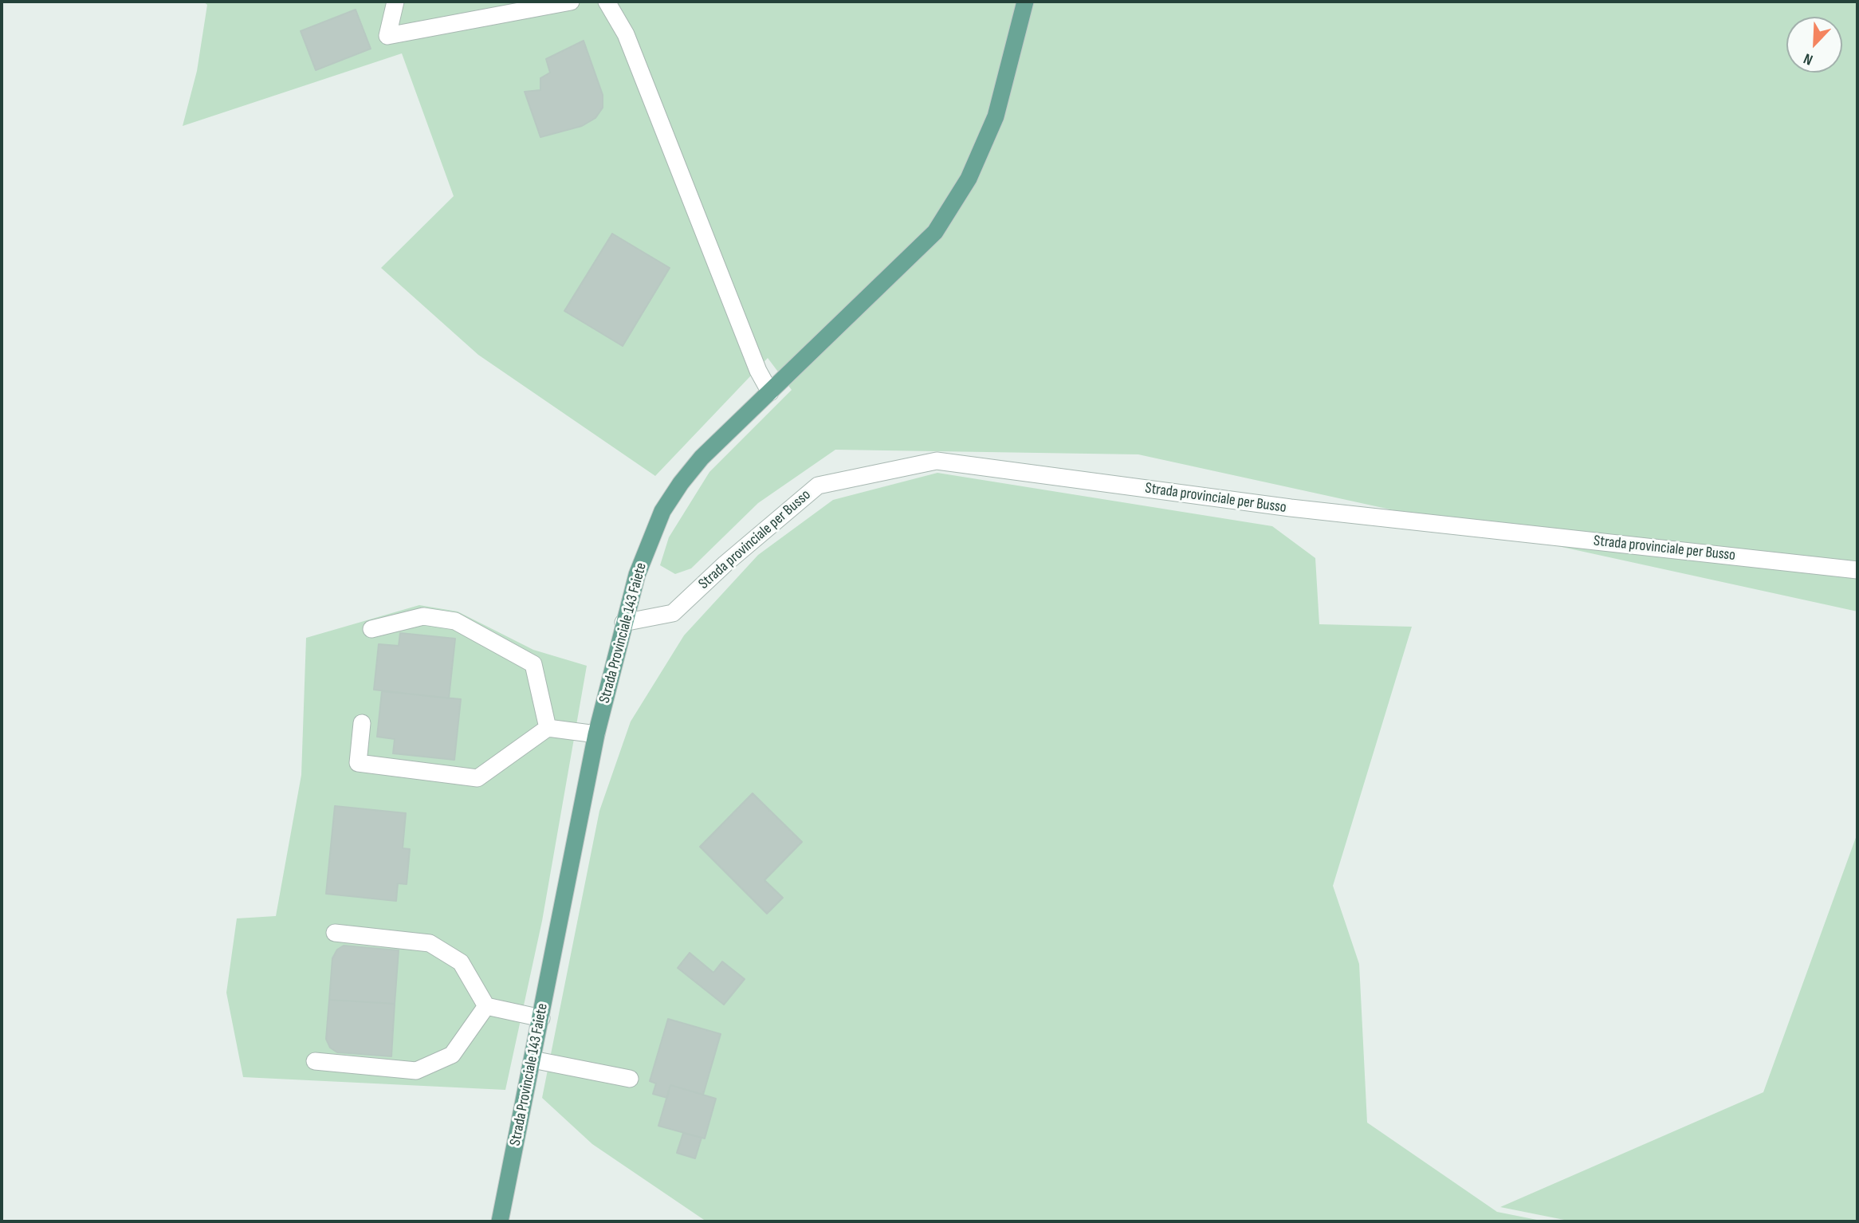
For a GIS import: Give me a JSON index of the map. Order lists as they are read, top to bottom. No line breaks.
{"streets":{"main road":["Strada Provinciale 143 Faiete"],"street":["Strada provinciale per Busso"]},"crossings":[["Strada provinciale per Busso","Strada Provinciale 143 Faiete"]],"north":"bottom left"}
